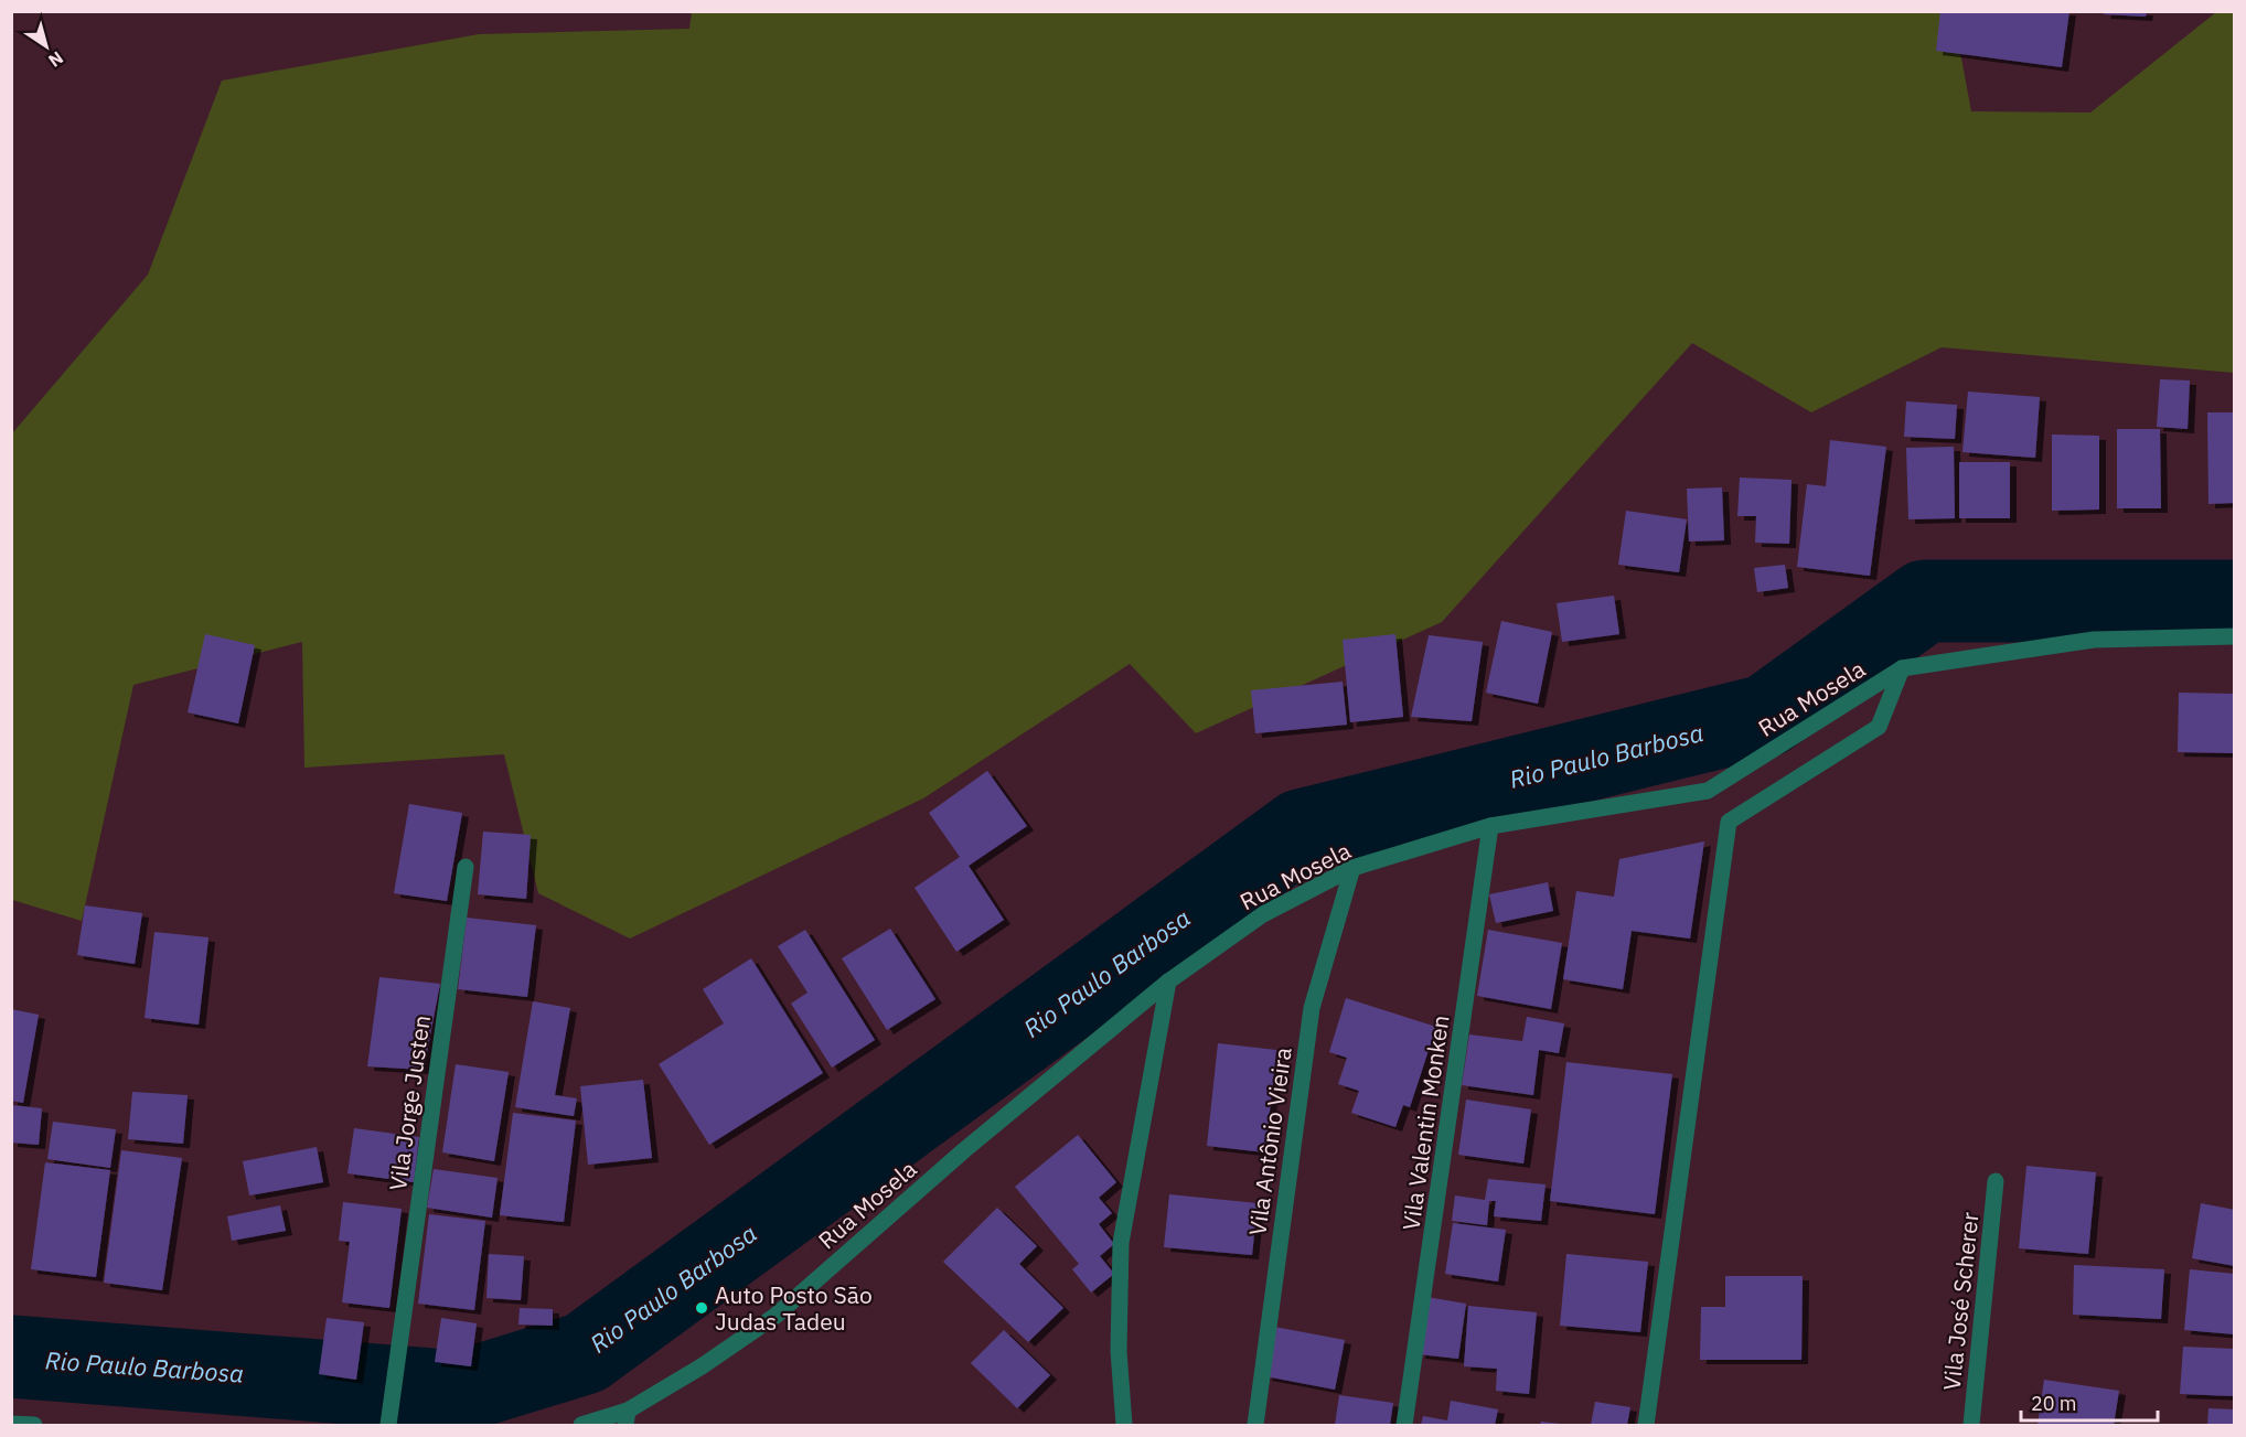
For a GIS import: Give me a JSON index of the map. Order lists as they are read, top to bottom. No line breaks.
{"streets":{"street":["Rua Mosela","Vila Jorge Justen","Vila Valentin Monken","Vila Antônio Vieira","Vila José Scherer"]},"crossings":[["Rua Mosela","Vila Valentin Monken"],["Rua Mosela","Vila Antônio Vieira"]],"water":["Rio Paulo Barbosa"],"places":["Auto Posto São Judas Tadeu"],"scale_bar":"20 m","north":"bottom right"}
